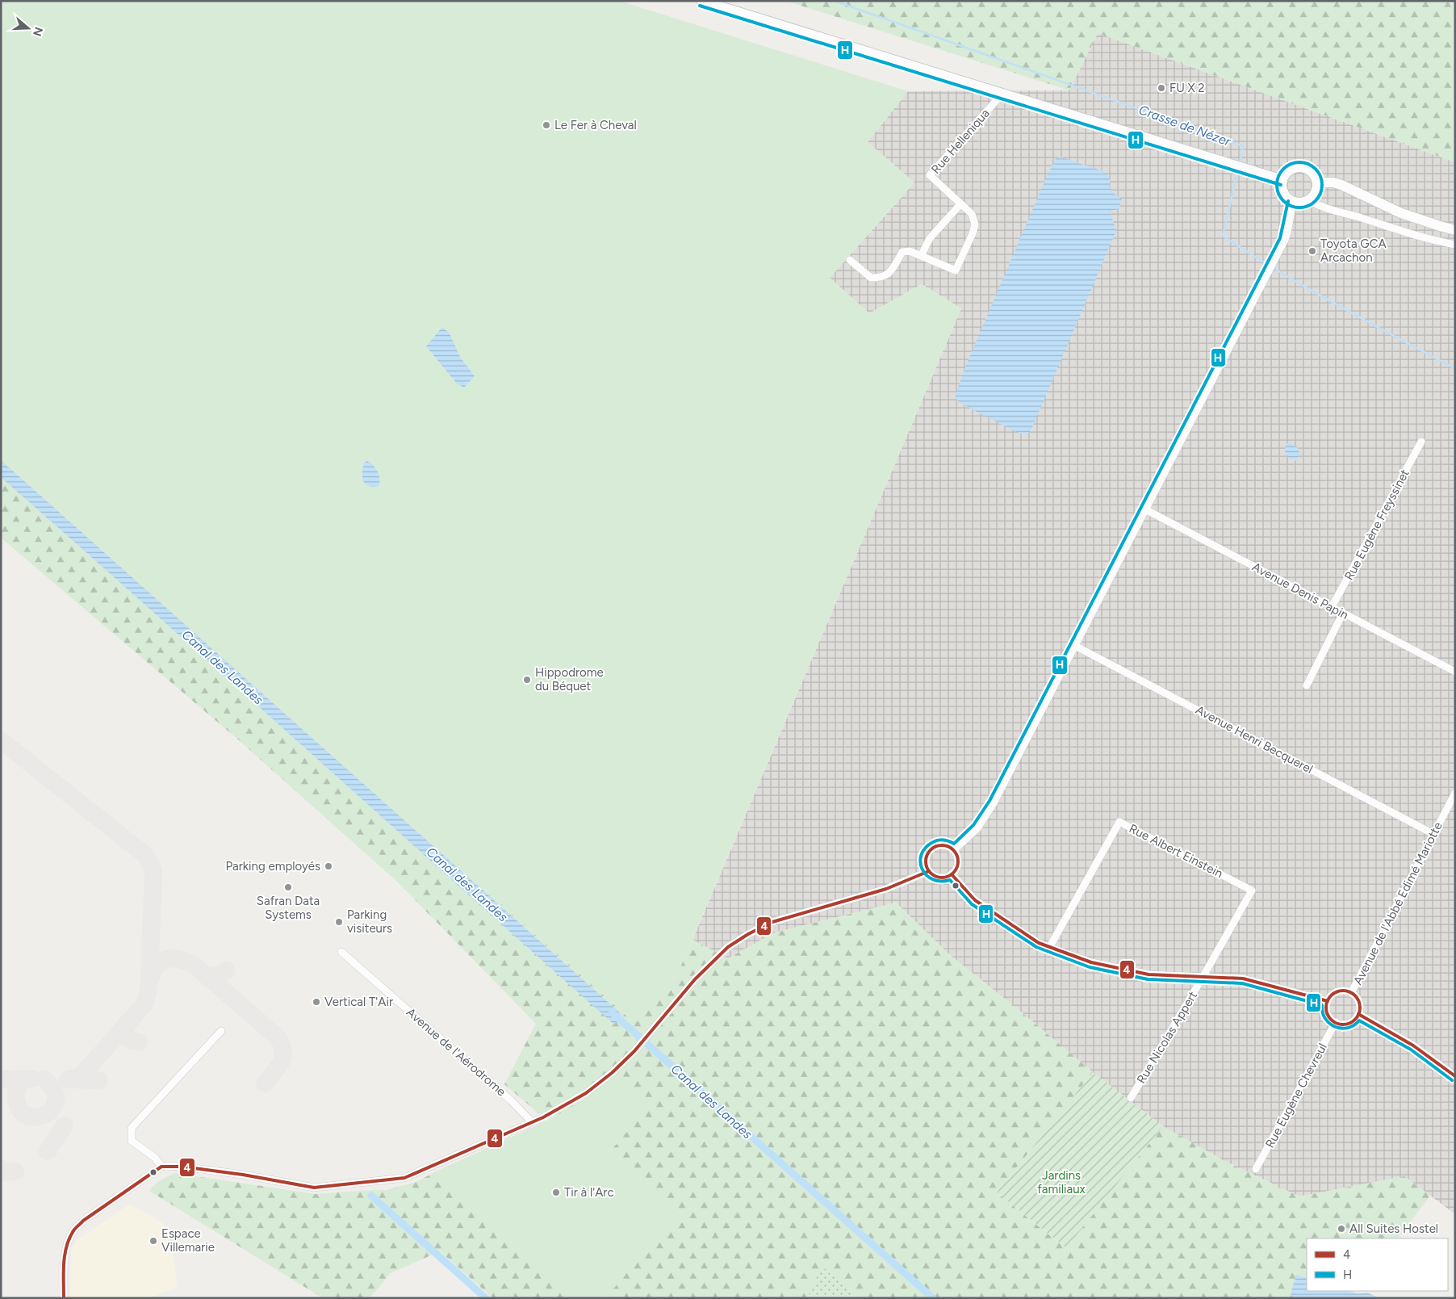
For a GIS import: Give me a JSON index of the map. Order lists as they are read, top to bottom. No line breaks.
{"streets":{"street":["Rue Helleniqua","Rue Eugène Freyssinet","Avenue Denis Papin","Avenue Henri Becquerel","Rue Albert Einstein","Avenue de l'Abbé Edimé Mariotte","Rue Nicolas Appert","Avenue de l'Aérodrome","Rue Eugène Chevreul"]},"crossings":[["Rue Eugène Freyssinet","Avenue Denis Papin"],["Avenue Henri Becquerel","Avenue de l'Abbé Edimé Mariotte"],["Rue Albert Einstein","Rue Nicolas Appert"],["Avenue de l'Abbé Edimé Mariotte","Rue Eugène Chevreul"]],"water":["Crasse de Nézer","Canal des Landes"],"parks":["Jardins familiaux"],"places":["FU X 2","Le Fer à Cheval","Toyota GCA Arcachon","Hippodrome du Béquet","Parking employés","Safran Data Systems","Parking visiteurs","Vertical T'Air","Tir à l'Arc","All Suites Hostel","Espace Villemarie"],"lines":["transit line H","transit line 4"],"legend":["4","H"],"north":"right"}
